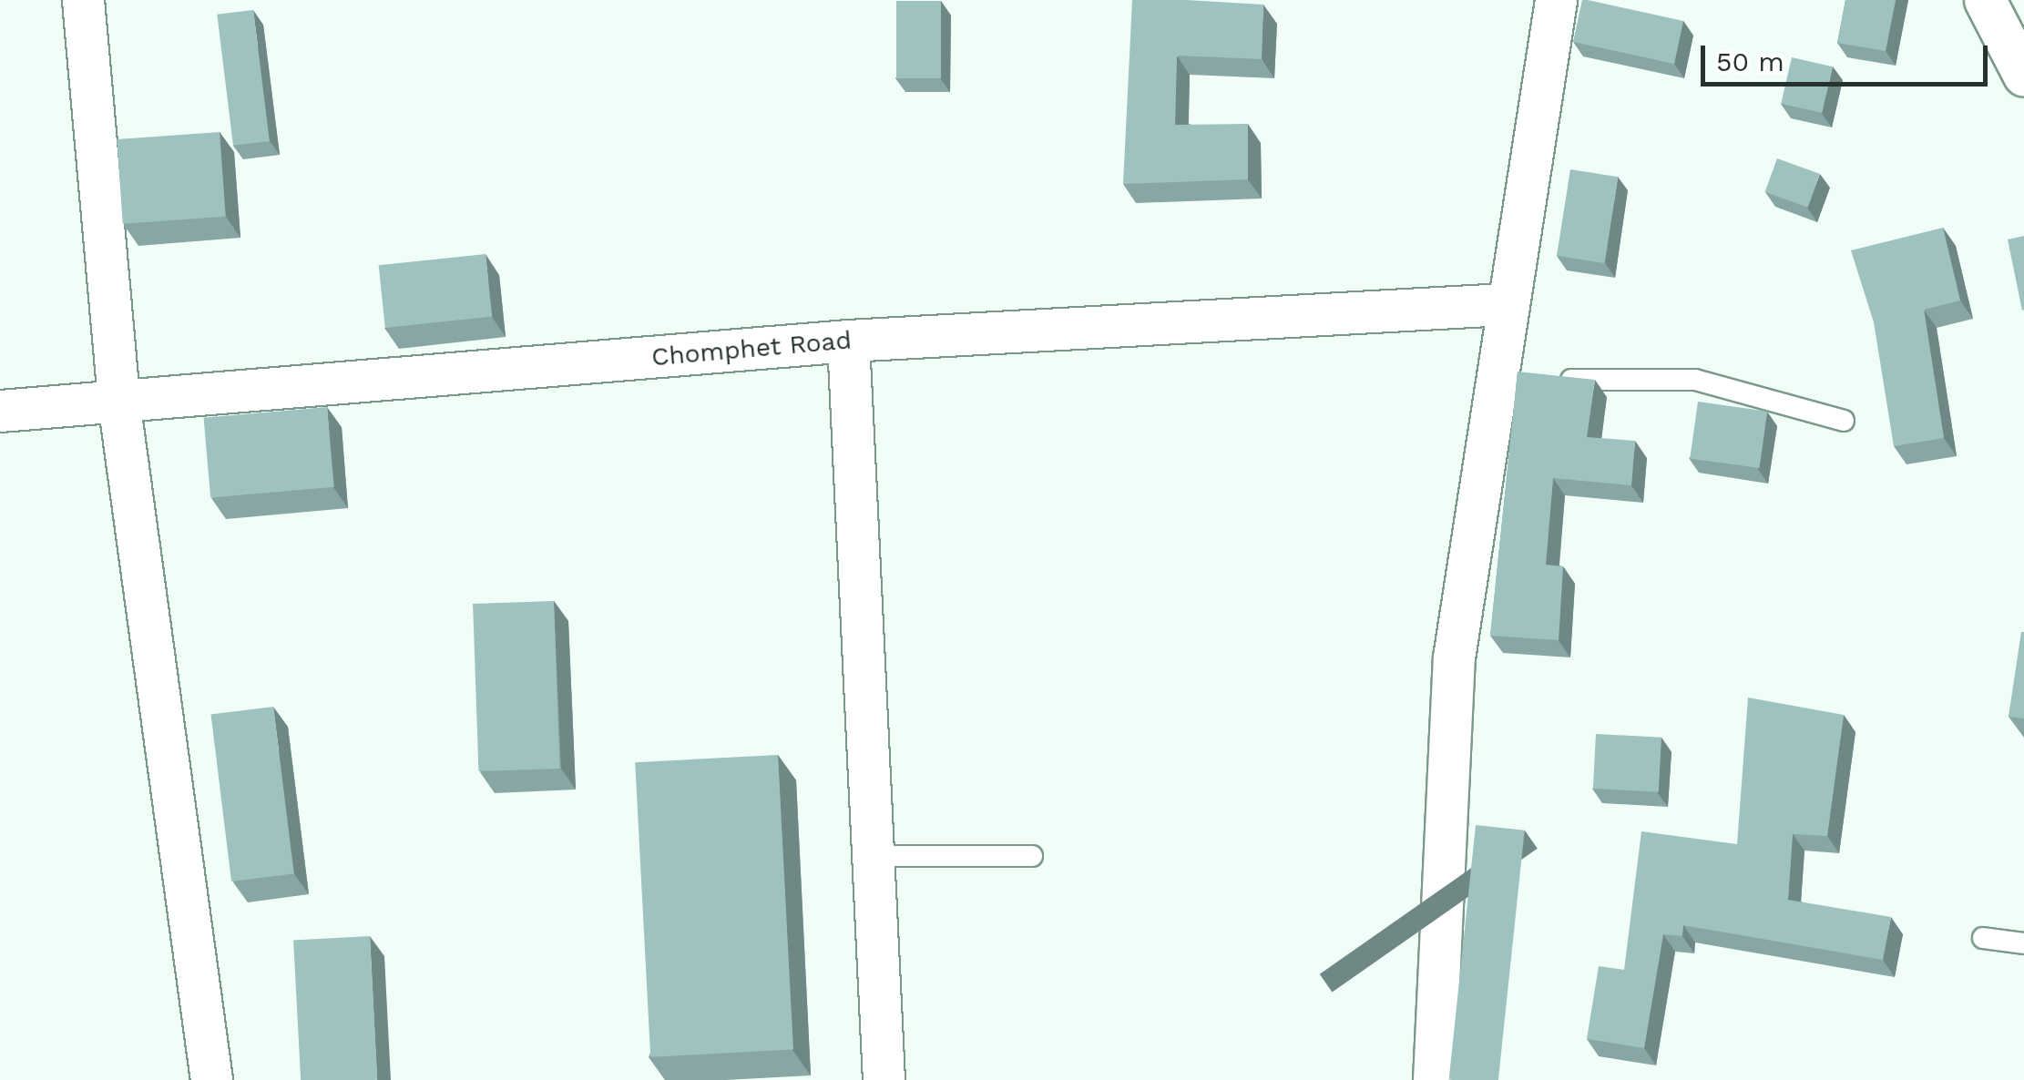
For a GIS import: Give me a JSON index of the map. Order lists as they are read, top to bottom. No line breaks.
{"streets":{"street":["Chomphet Road"]},"scale_bar":"50 m"}
